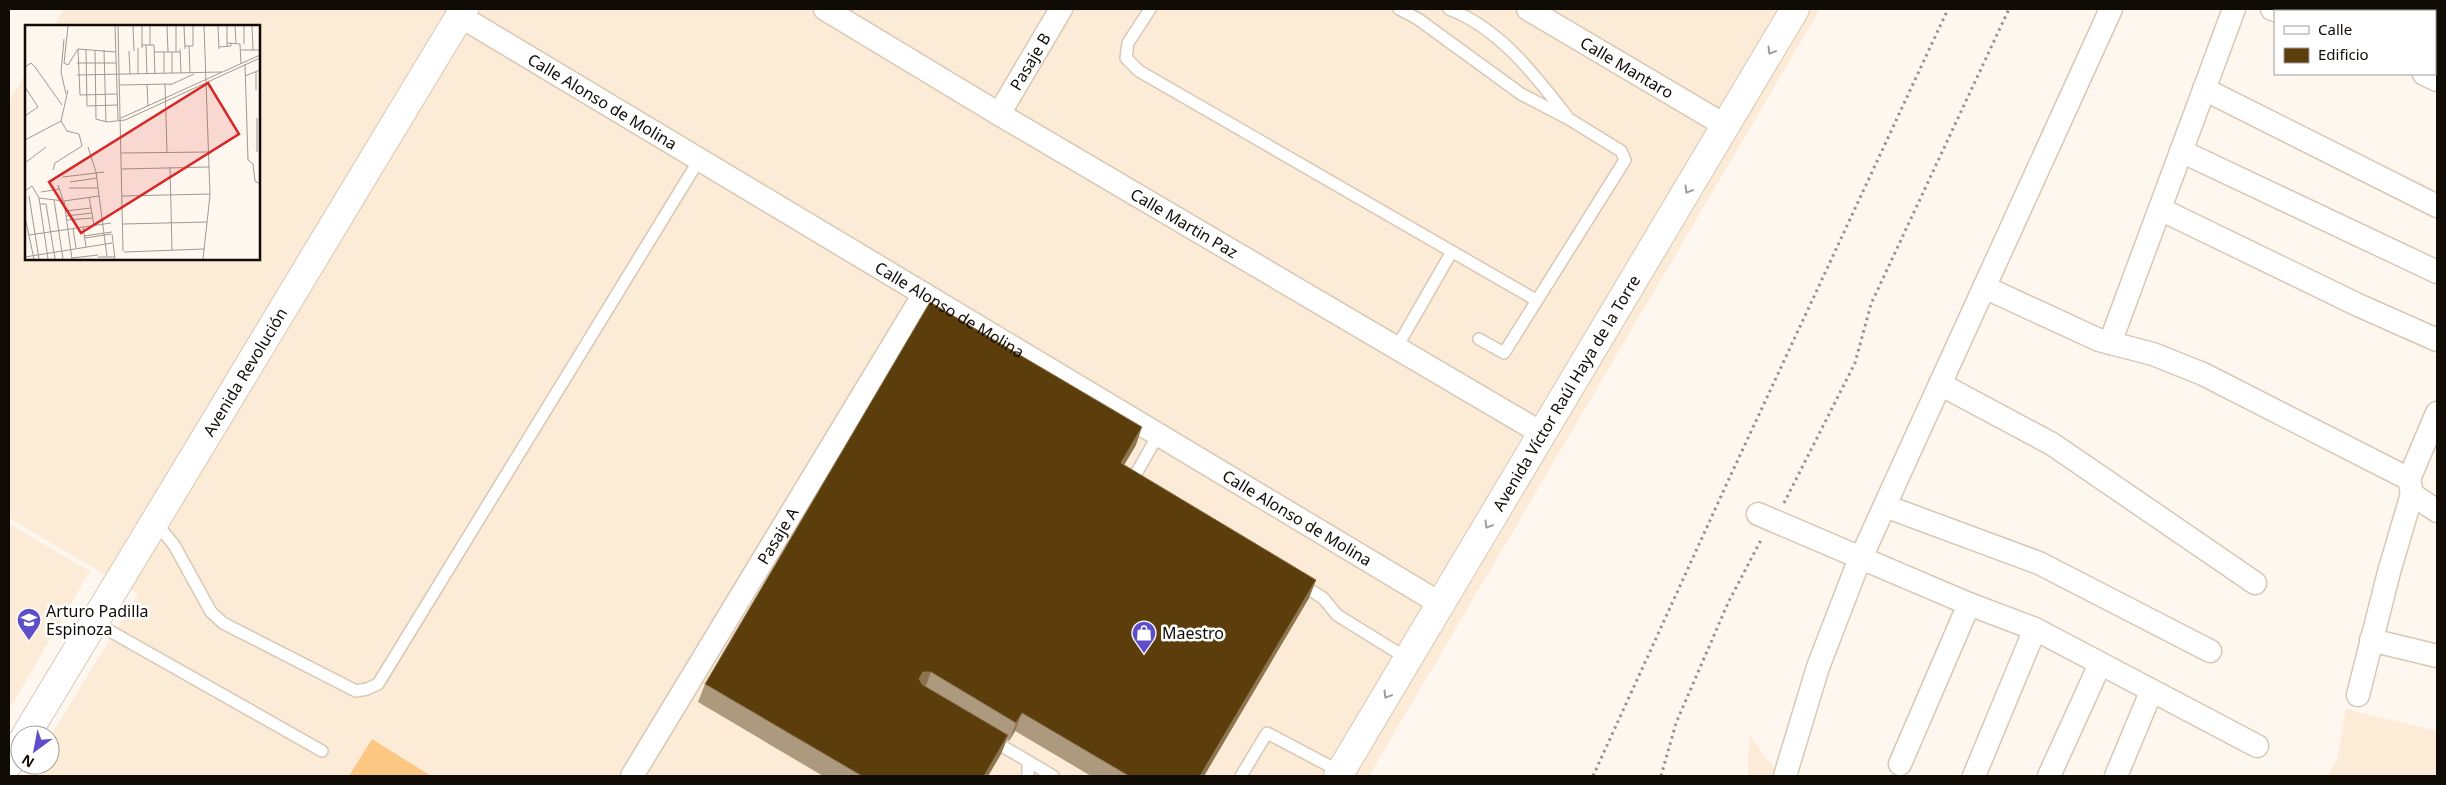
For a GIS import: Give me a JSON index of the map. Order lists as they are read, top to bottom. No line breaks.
{"streets":{"street":["Pasaje B","Calle Mantaro","Calle Alonso de Molina","Calle Martin Paz","Avenida Revolución","Avenida Víctor Raúl Haya de la Torre","Pasaje A"]},"crossings":[["Pasaje B","Calle Martin Paz"],["Calle Mantaro","Avenida Víctor Raúl Haya de la Torre"],["Calle Alonso de Molina","Avenida Revolución"],["Calle Alonso de Molina","Avenida Víctor Raúl Haya de la Torre"],["Calle Alonso de Molina","Pasaje A"],["Calle Martin Paz","Avenida Víctor Raúl Haya de la Torre"]],"one_way":["Avenida Víctor Raúl Haya de la Torre"],"places":{"school or university":["Arturo Padilla Espinoza"],"shop":["Maestro"]},"legend":["Calle","Edificio"],"north":"bottom left"}
